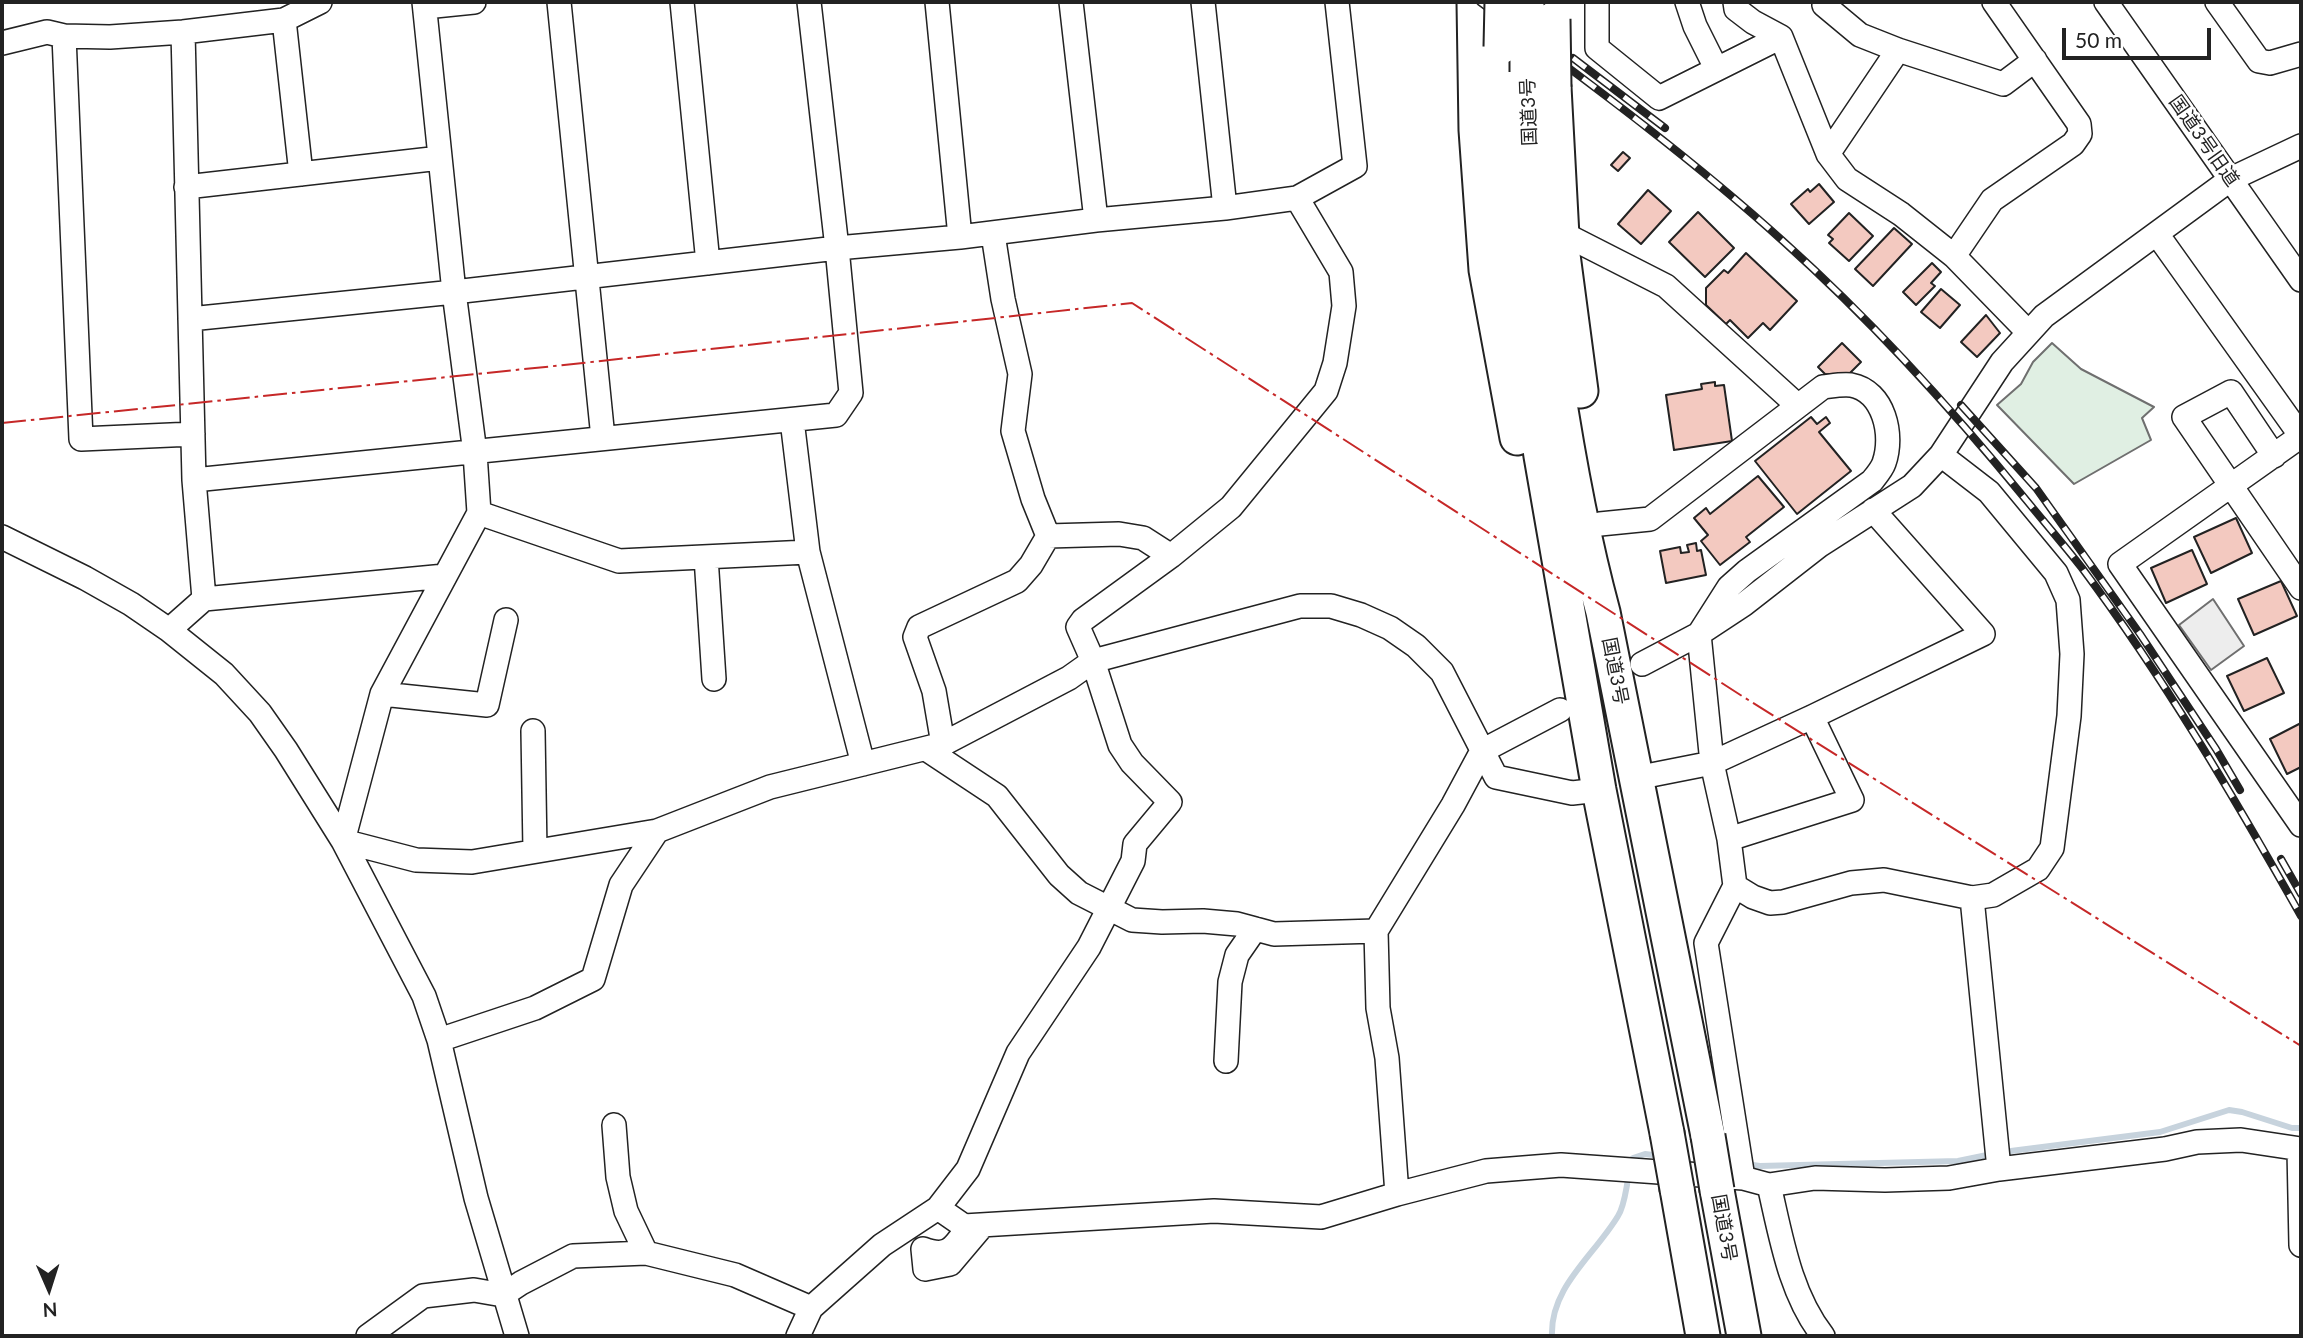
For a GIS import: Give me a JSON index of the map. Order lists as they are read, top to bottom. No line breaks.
{"streets":{"highway":["国道3号"],"street":["国道3号旧道"]},"scale_bar":"50 m","north":"bottom"}
